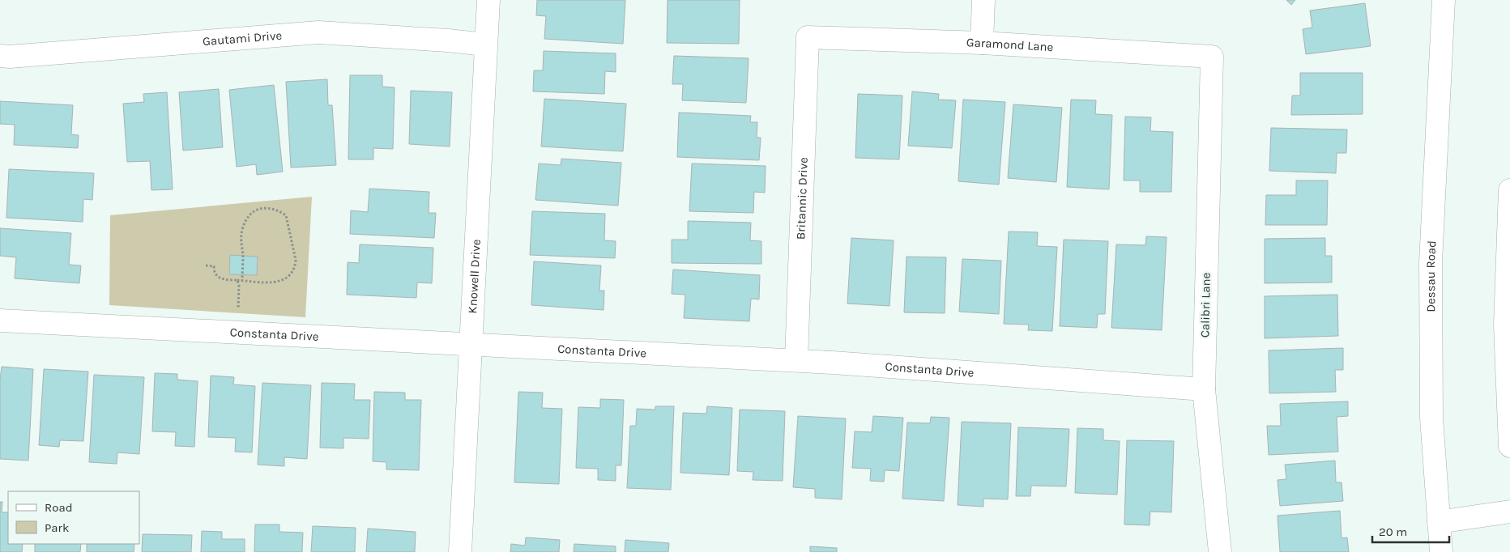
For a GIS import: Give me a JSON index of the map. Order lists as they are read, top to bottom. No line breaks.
{"streets":{"street":["Gautami Drive","Garamond Lane","Britannic Drive","Knowell Drive","Dessau Road","Calibri Lane","Constanta Drive"]},"crossings":[["Gautami Drive","Knowell Drive"],["Garamond Lane","Britannic Drive"],["Garamond Lane","Calibri Lane"],["Britannic Drive","Constanta Drive"],["Knowell Drive","Constanta Drive"],["Calibri Lane","Constanta Drive"]],"legend":["Road","Park"],"scale_bar":"20 m"}
